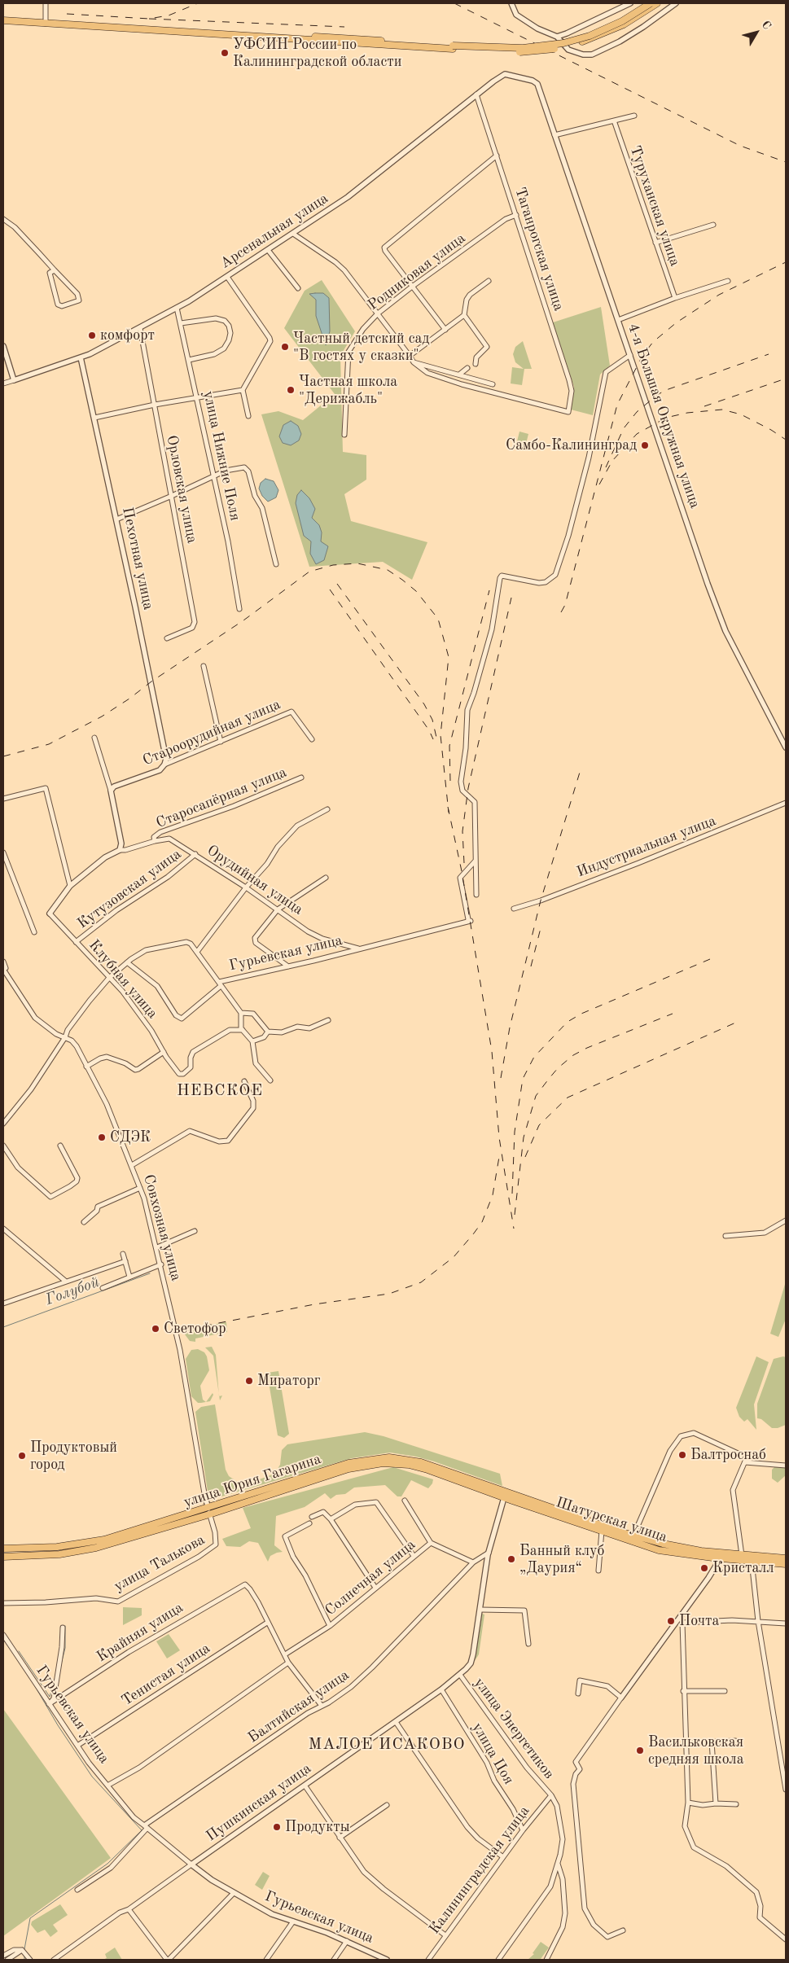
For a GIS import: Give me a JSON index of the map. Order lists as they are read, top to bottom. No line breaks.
{"streets":{"main road":["улица Юрия Гагарина","Шатурская улица"],"street":["Туруханская улица","Арсенальная улица","Таганрогская улица","Родниковая улица","4-я Большая Окружная улица","улица Нижние Поля","Орловская улица","Пехотная улица","Староорудийная улица","Старосапёрная улица","Индустриальная улица","Орудийная улица","Кутузовская улица","Гурьевская улица","Клубная улица","Совхозная улица","улица Талькова","Солнечная улица","Крайняя улица","Тенистая улица","Балтийская улица","улица Энергетиков","улица Цоя","Пушкинская улица","Калининградская улица"]},"crossings":[["Арсенальная улица","Таганрогская улица"],["Арсенальная улица","4-я Большая Окружная улица"],["Арсенальная улица","улица Нижние Поля"],["Арсенальная улица","Орловская улица"],["Арсенальная улица","Пехотная улица"],["Таганрогская улица","Родниковая улица"],["Пехотная улица","Староорудийная улица"],["Старосапёрная улица","Орудийная улица"],["Орудийная улица","Кутузовская улица"],["Орудийная улица","Гурьевская улица"],["Орудийная улица","Клубная улица"],["Кутузовская улица","Клубная улица"],["Гурьевская улица","Крайняя улица"],["Гурьевская улица","Тенистая улица"],["Гурьевская улица","Балтийская улица"],["Гурьевская улица","Пушкинская улица"],["Совхозная улица","улица Юрия Гагарина"],["Совхозная улица","улица Талькова"],["улица Юрия Гагарина","Шатурская улица"],["улица Юрия Гагарина","улица Талькова"],["улица Юрия Гагарина","Пушкинская улица"],["Шатурская улица","Пушкинская улица"],["Солнечная улица","Балтийская улица"],["Крайняя улица","Тенистая улица"],["Балтийская улица","Пушкинская улица"],["улица Энергетиков","Пушкинская улица"],["улица Энергетиков","Калининградская улица"],["улица Цоя","Пушкинская улица"],["улица Цоя","Калининградская улица"]],"districts":["НЕВСКОЕ","МАЛОЕ ИСАКОВО"],"water":["Голубой"],"places":["УФСИН России по Калининградской области","комфорт","Частный детский сад \"В гостях у сказки\"","Частная школа \"Дерижабль\"","Самбо-Калининград","СДЭК","Светофор","Мираторг","Балтроснаб","Продуктовый город","Банный клуб „Даурия“","Кристалл","Почта","Васильковская средняя школа","Продукты"],"north":"top right"}
